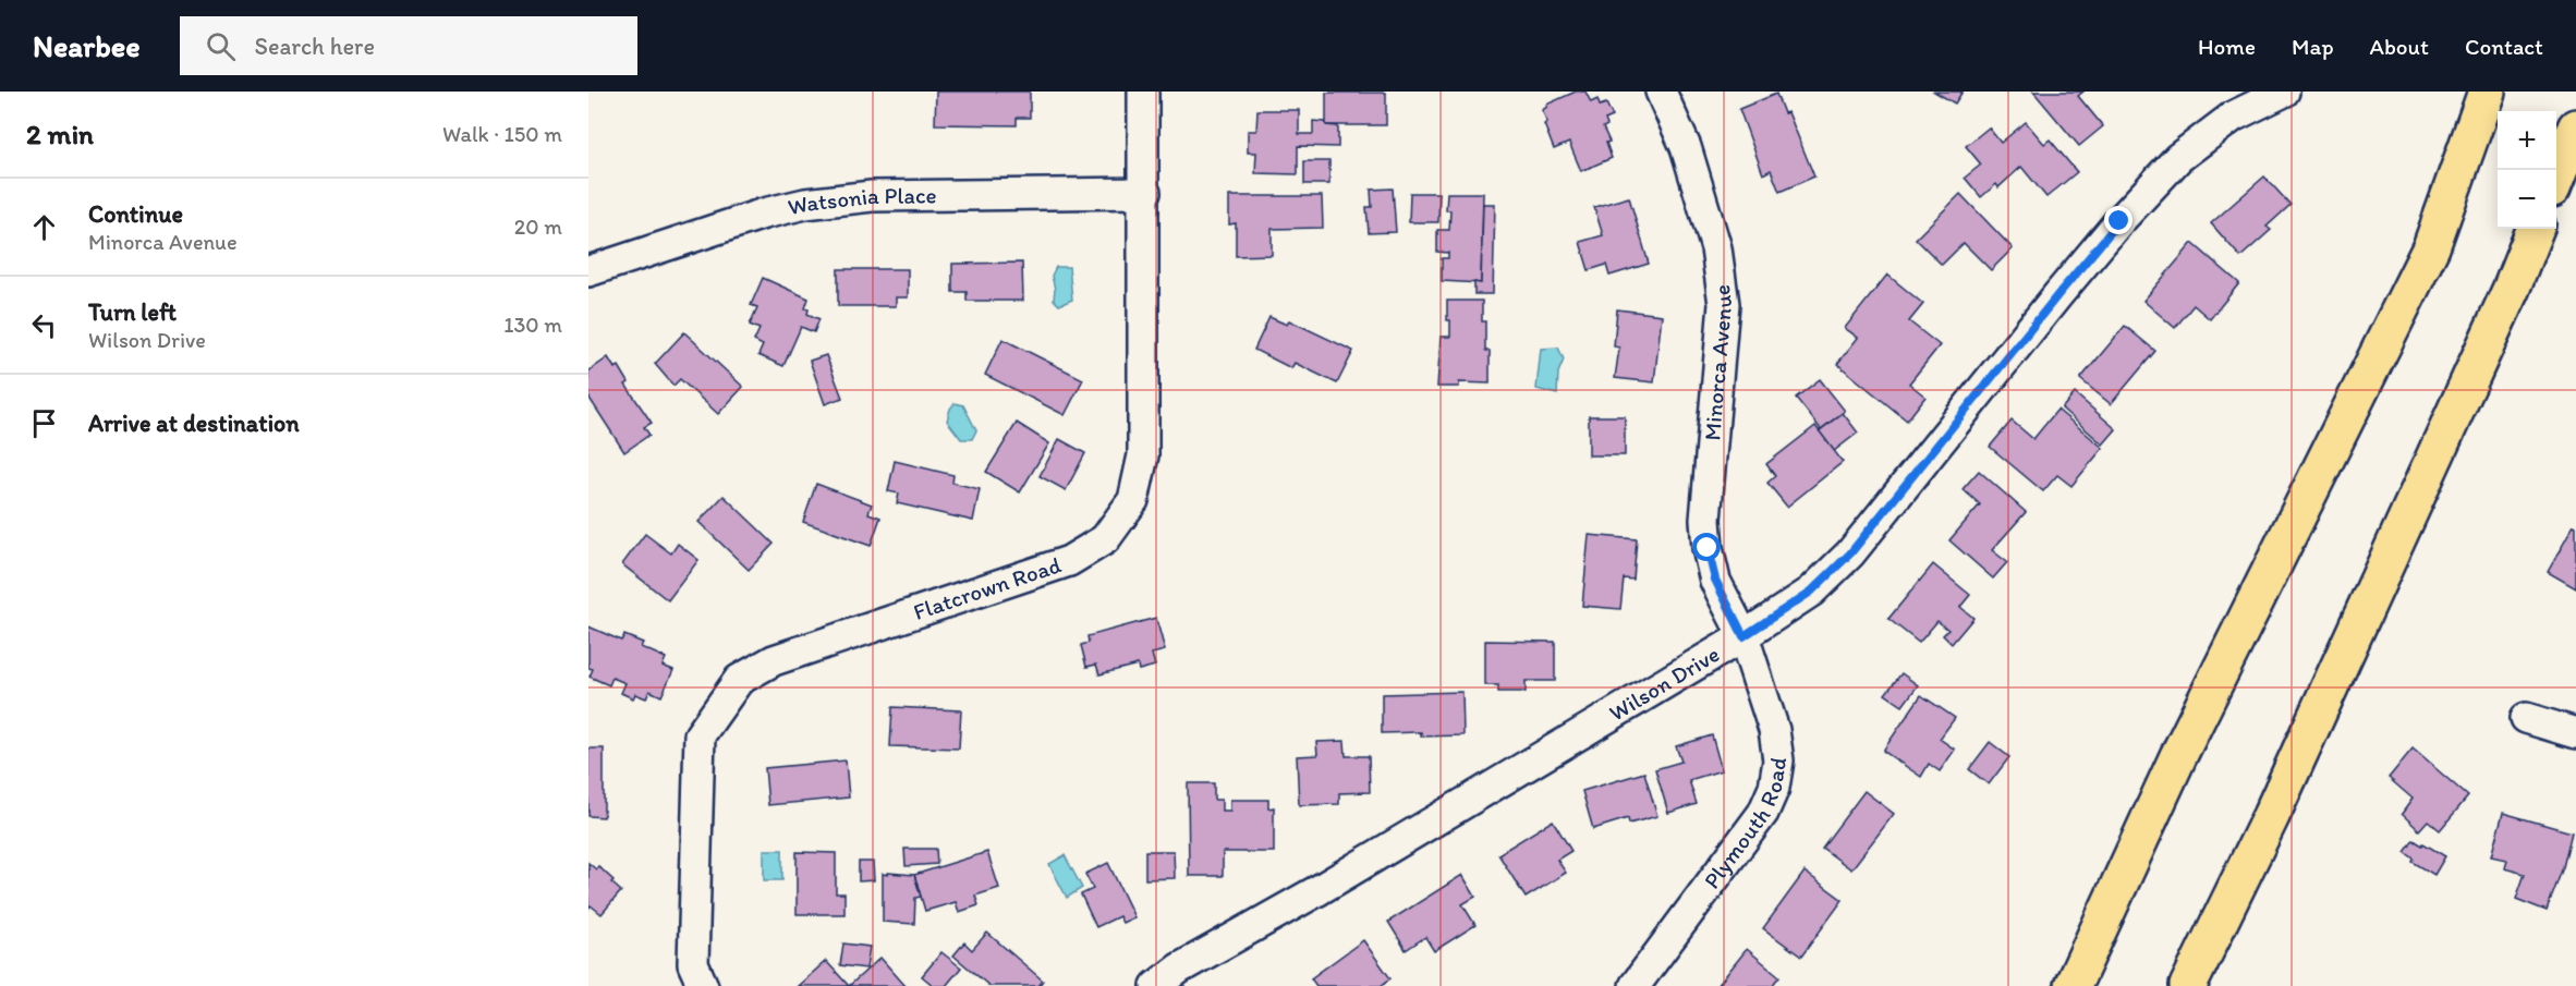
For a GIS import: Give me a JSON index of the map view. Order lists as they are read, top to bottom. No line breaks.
{"streets":{"street":["Watsonia Place","Minorca Avenue","Flatcrown Road","Wilson Drive","Plymouth Road"]},"crossings":[["Watsonia Place","Flatcrown Road"],["Minorca Avenue","Wilson Drive"],["Minorca Avenue","Plymouth Road"],["Wilson Drive","Plymouth Road"]],"page":{"header":"Nearbee","search":"Search here","nav":["Home","Map","About","Contact"],"heading":["2 min","Walk · 150 m"],"map_buttons":["+","−"],"list":[["Continue","Minorca Avenue","20 m"],["Turn left","Wilson Drive","130 m"],"Arrive at destination"]}}
